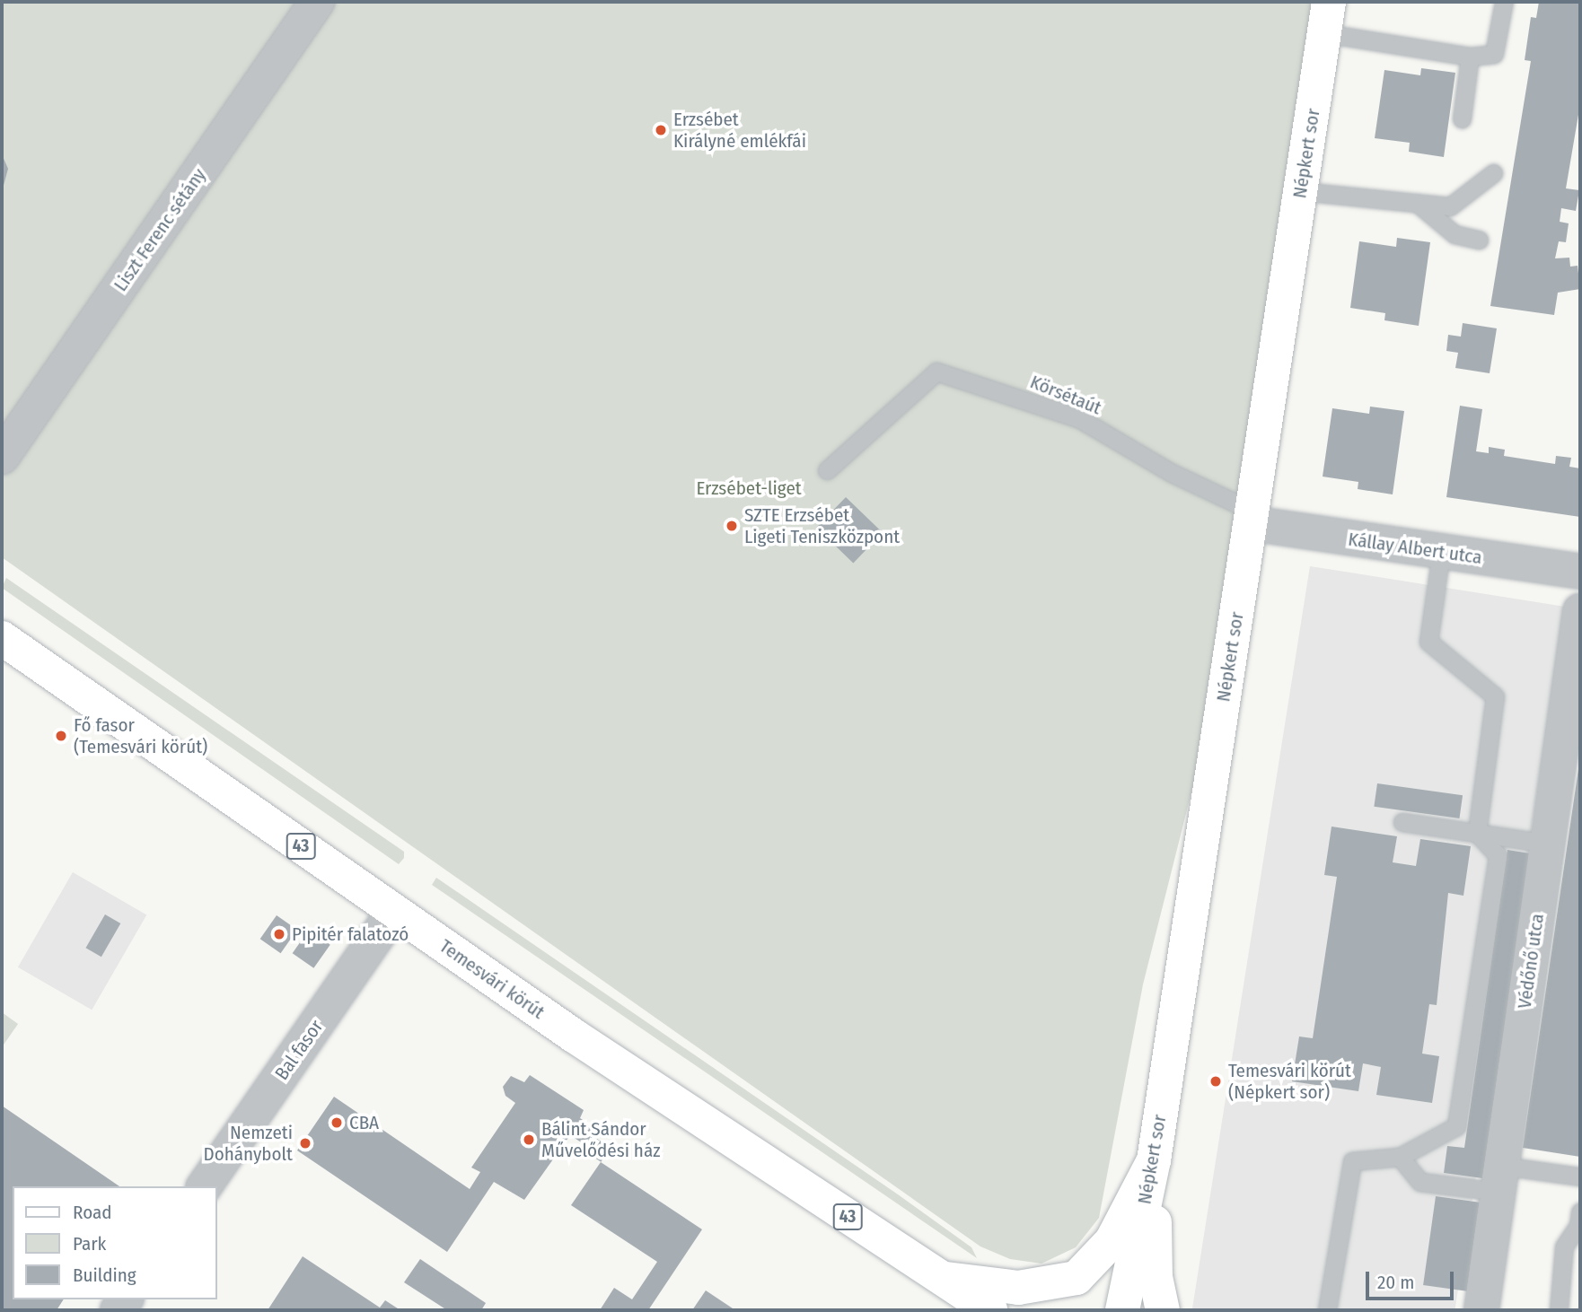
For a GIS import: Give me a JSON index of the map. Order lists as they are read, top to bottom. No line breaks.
{"streets":{"street":["Népkert sor","Liszt Ferenc sétány","Kállay Albert utca","43","Védőnő utca","Temesvári körút","Bal fasor"],"lane":["Körsétaút"]},"crossings":[["Népkert sor","Körsétaút"],["Népkert sor","Kállay Albert utca"],["Körsétaút","Kállay Albert utca"],["Temesvári körút","Bal fasor"]],"parks":["Erzsébet-liget"],"places":["Erzsébet Királyné emlékfái","SZTE Erzsébet Ligeti Teniszközpont","Fő fasor (Temesvári körút)","Pipitér falatozó","Temesvári körút (Népkert sor)","CBA","Bálint Sándor Művelődési ház","Nemzeti Dohánybolt"],"legend":["Road","Park","Building"],"scale_bar":"20 m"}
